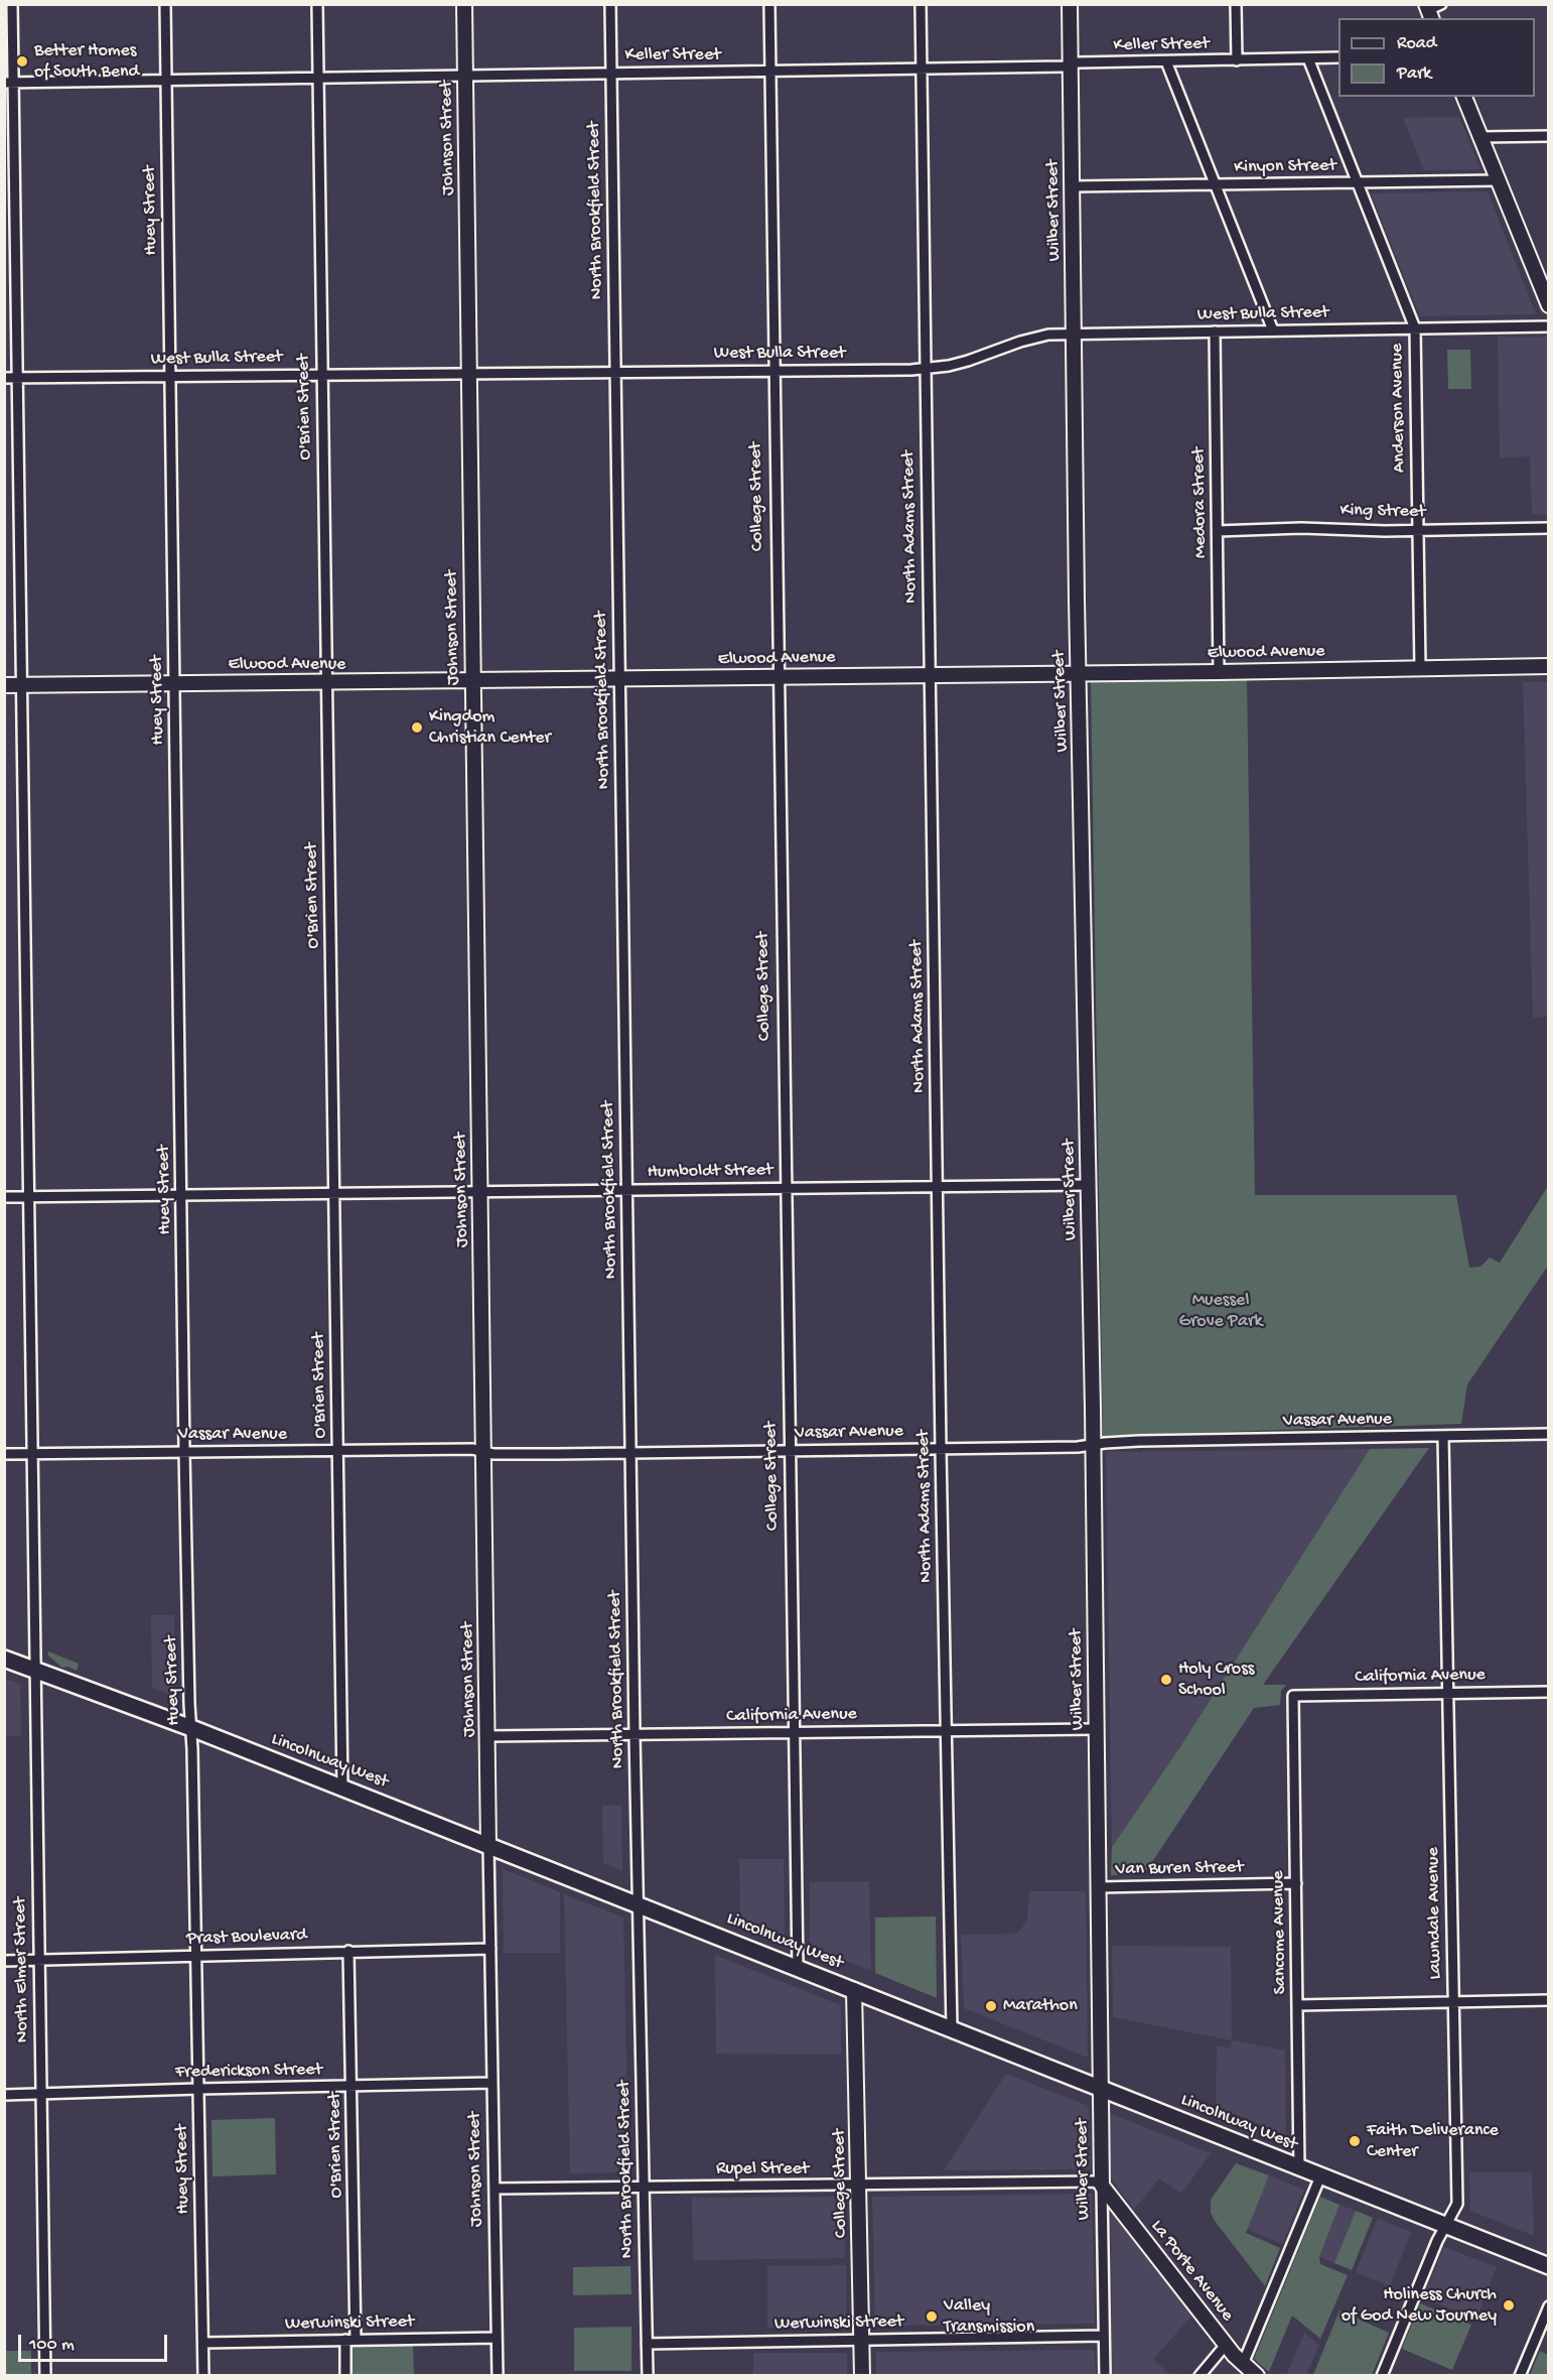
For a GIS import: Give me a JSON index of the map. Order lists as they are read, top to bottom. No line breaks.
{"streets":{"main road":["Lincolnway West"],"street":["Keller Street","Johnson Street","Kinyon Street","Huey Street","North Brookfield Street","Wilber Street","West Bulla Street","O'Brien Street","Anderson Avenue","College Street","Medora Street","King Street","North Adams Street","Elwood Avenue","Humboldt Street","Vassar Avenue","California Avenue","Van Buren Street","Lawndale Avenue","Sancome Avenue","Prast Boulevard","North Elmer Street","Frederickson Street","Rupel Street","La Porte Avenue","Werwinski Street"]},"crossings":[["Keller Street","Johnson Street"],["Keller Street","Huey Street"],["Keller Street","North Brookfield Street"],["Keller Street","Wilber Street"],["Keller Street","O'Brien Street"],["Keller Street","Anderson Avenue"],["Keller Street","College Street"],["Keller Street","North Adams Street"],["Keller Street","North Elmer Street"],["Johnson Street","West Bulla Street"],["Johnson Street","Elwood Avenue"],["Johnson Street","Humboldt Street"],["Johnson Street","Vassar Avenue"],["Johnson Street","California Avenue"],["Johnson Street","Lincolnway West"],["Johnson Street","Prast Boulevard"],["Johnson Street","Frederickson Street"],["Johnson Street","Rupel Street"],["Johnson Street","Werwinski Street"],["Kinyon Street","Wilber Street"],["Kinyon Street","Anderson Avenue"],["Huey Street","West Bulla Street"],["Huey Street","Elwood Avenue"],["Huey Street","Humboldt Street"],["Huey Street","Vassar Avenue"],["Huey Street","Lincolnway West"],["Huey Street","Prast Boulevard"],["Huey Street","Frederickson Street"],["Huey Street","Werwinski Street"],["North Brookfield Street","West Bulla Street"],["North Brookfield Street","Elwood Avenue"],["North Brookfield Street","Humboldt Street"],["North Brookfield Street","Vassar Avenue"],["North Brookfield Street","California Avenue"],["North Brookfield Street","Lincolnway West"],["North Brookfield Street","Rupel Street"],["North Brookfield Street","Werwinski Street"],["Wilber Street","West Bulla Street"],["Wilber Street","Elwood Avenue"],["Wilber Street","Humboldt Street"],["Wilber Street","Vassar Avenue"],["Wilber Street","California Avenue"],["Wilber Street","Lincolnway West"],["Wilber Street","Van Buren Street"],["Wilber Street","Rupel Street"],["Wilber Street","La Porte Avenue"],["Wilber Street","Werwinski Street"],["West Bulla Street","O'Brien Street"],["West Bulla Street","Anderson Avenue"],["West Bulla Street","College Street"],["West Bulla Street","Medora Street"],["West Bulla Street","North Adams Street"],["West Bulla Street","North Elmer Street"],["O'Brien Street","Elwood Avenue"],["O'Brien Street","Humboldt Street"],["O'Brien Street","Vassar Avenue"],["O'Brien Street","Lincolnway West"],["O'Brien Street","Prast Boulevard"],["O'Brien Street","Frederickson Street"],["O'Brien Street","Werwinski Street"],["Anderson Avenue","King Street"],["Anderson Avenue","Elwood Avenue"],["College Street","Elwood Avenue"],["College Street","Humboldt Street"],["College Street","Vassar Avenue"],["College Street","California Avenue"],["College Street","Lincolnway West"],["College Street","Rupel Street"],["College Street","Werwinski Street"],["Medora Street","King Street"],["Medora Street","Elwood Avenue"],["North Adams Street","Elwood Avenue"],["North Adams Street","Humboldt Street"],["North Adams Street","Vassar Avenue"],["North Adams Street","California Avenue"],["North Adams Street","Lincolnway West"],["Elwood Avenue","North Elmer Street"],["Humboldt Street","North Elmer Street"],["Vassar Avenue","Lawndale Avenue"],["Vassar Avenue","North Elmer Street"],["California Avenue","Lawndale Avenue"],["California Avenue","Sancome Avenue"],["Lincolnway West","Lawndale Avenue"],["Lincolnway West","Sancome Avenue"],["Lincolnway West","North Elmer Street"],["Van Buren Street","Sancome Avenue"],["Prast Boulevard","North Elmer Street"],["North Elmer Street","Frederickson Street"],["Rupel Street","La Porte Avenue"]],"parks":["Muessel Grove Park"],"places":["Better Homes of South Bend","Kingdom Christian Center","Holy Cross School","Marathon","Faith Deliverance Center","Holiness Church of God New Journey","Valley Transmission"],"legend":["Road","Park"],"scale_bar":"100 m"}
